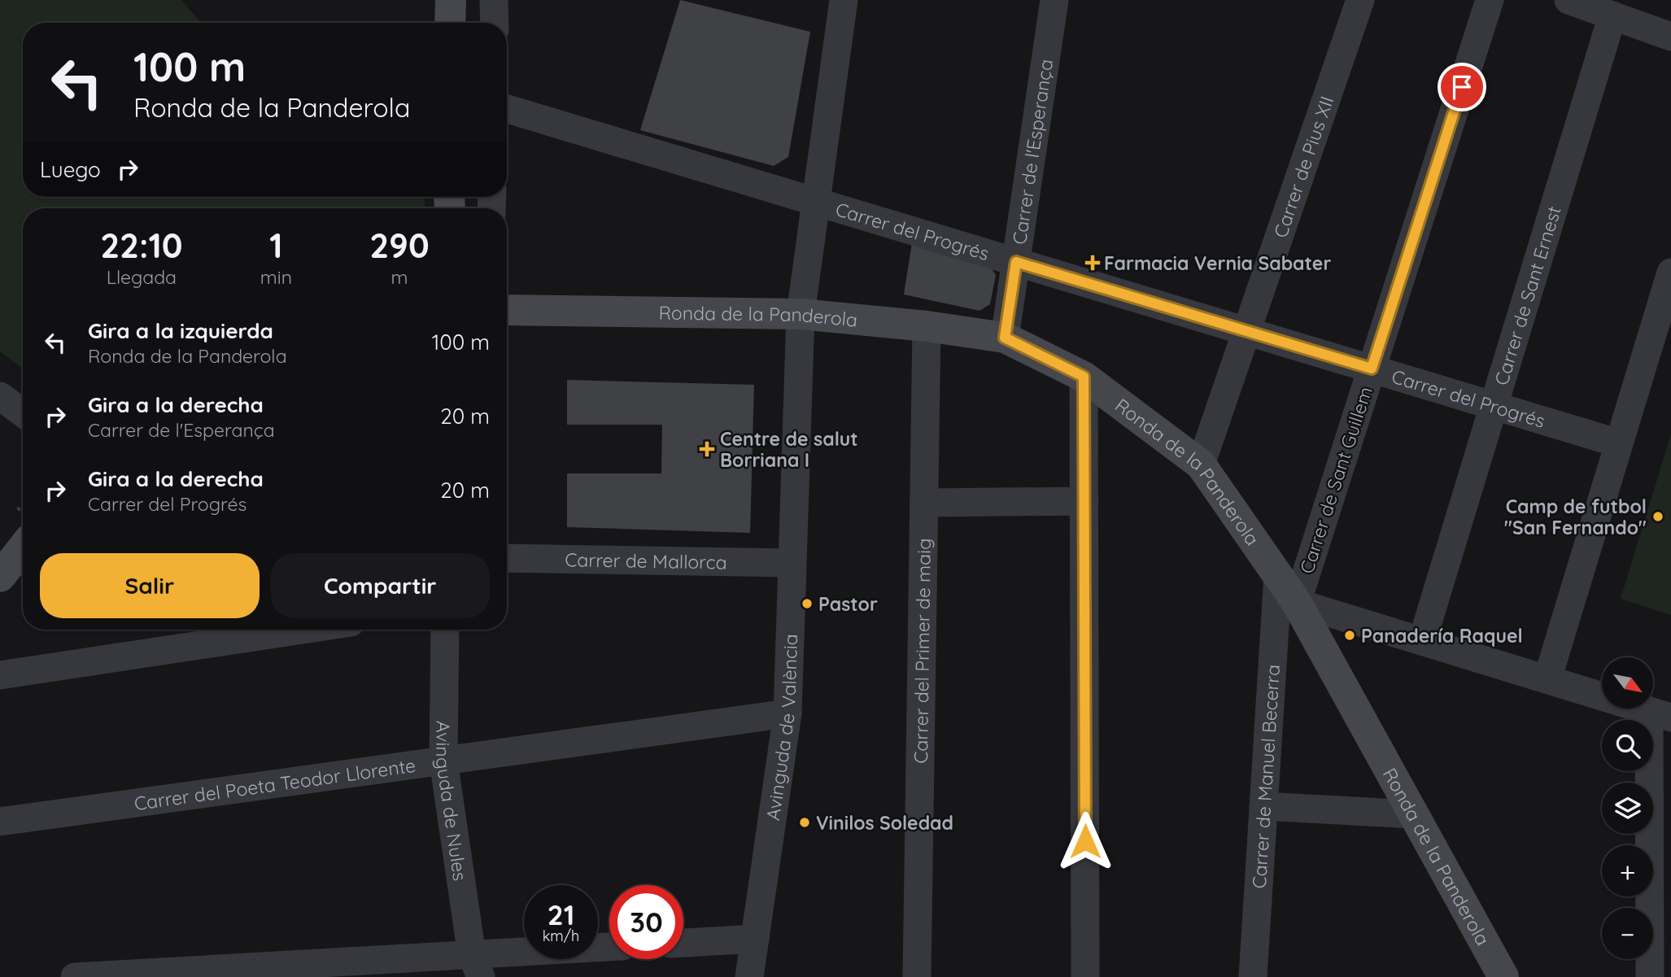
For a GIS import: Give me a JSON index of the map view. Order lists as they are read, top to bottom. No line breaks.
{"streets":{"street":["Carrer de l'Esperança","Carrer de Pius XII","Carrer del Progrés","Carrer de Sant Ernest","Ronda de la Panderola","Carrer de Sant Guillem","Carrer de Mallorca","Carrer del Primer de maig","Avinguda de València","Carrer de Manuel Becerra","Carrer del Poeta Teodor Llorente","Avinguda de Nules"]},"crossings":[["Carrer de l'Esperança","Carrer del Progrés"],["Carrer de l'Esperança","Ronda de la Panderola"],["Carrer de Pius XII","Carrer del Progrés"],["Carrer de Pius XII","Ronda de la Panderola"],["Carrer del Progrés","Carrer de Sant Ernest"],["Carrer del Progrés","Carrer de Sant Guillem"],["Carrer del Progrés","Avinguda de València"],["Ronda de la Panderola","Carrer de Sant Guillem"],["Ronda de la Panderola","Carrer del Primer de maig"],["Ronda de la Panderola","Avinguda de València"],["Ronda de la Panderola","Carrer de Manuel Becerra"],["Carrer de Mallorca","Avinguda de València"],["Avinguda de València","Carrer del Poeta Teodor Llorente"],["Carrer del Poeta Teodor Llorente","Avinguda de Nules"]],"places":{"health":["Farmacia Vernia Sabater","Centre de salut Borriana I"],"other":["Camp de futbol \"San Fernando\"","Pastor","Panadería Raquel","Vinilos Soledad"]},"north":"bottom right","page":{"turn":["100 m","Ronda de la Panderola"],"then":"Luego","eta":["22:10","Llegada","1","min","290","m"],"list":[{"name":"Gira a la izquierda","note":"Ronda de la Panderola","value":"100 m"},{"name":"Gira a la derecha","note":"Carrer de l'Esperança","value":"20 m"},{"name":"Gira a la derecha","note":"Carrer del Progrés","value":"20 m"}],"buttons":["Salir","Compartir"],"map_buttons":["+","−"],"speed":"21 km/h","limit":"30"}}
